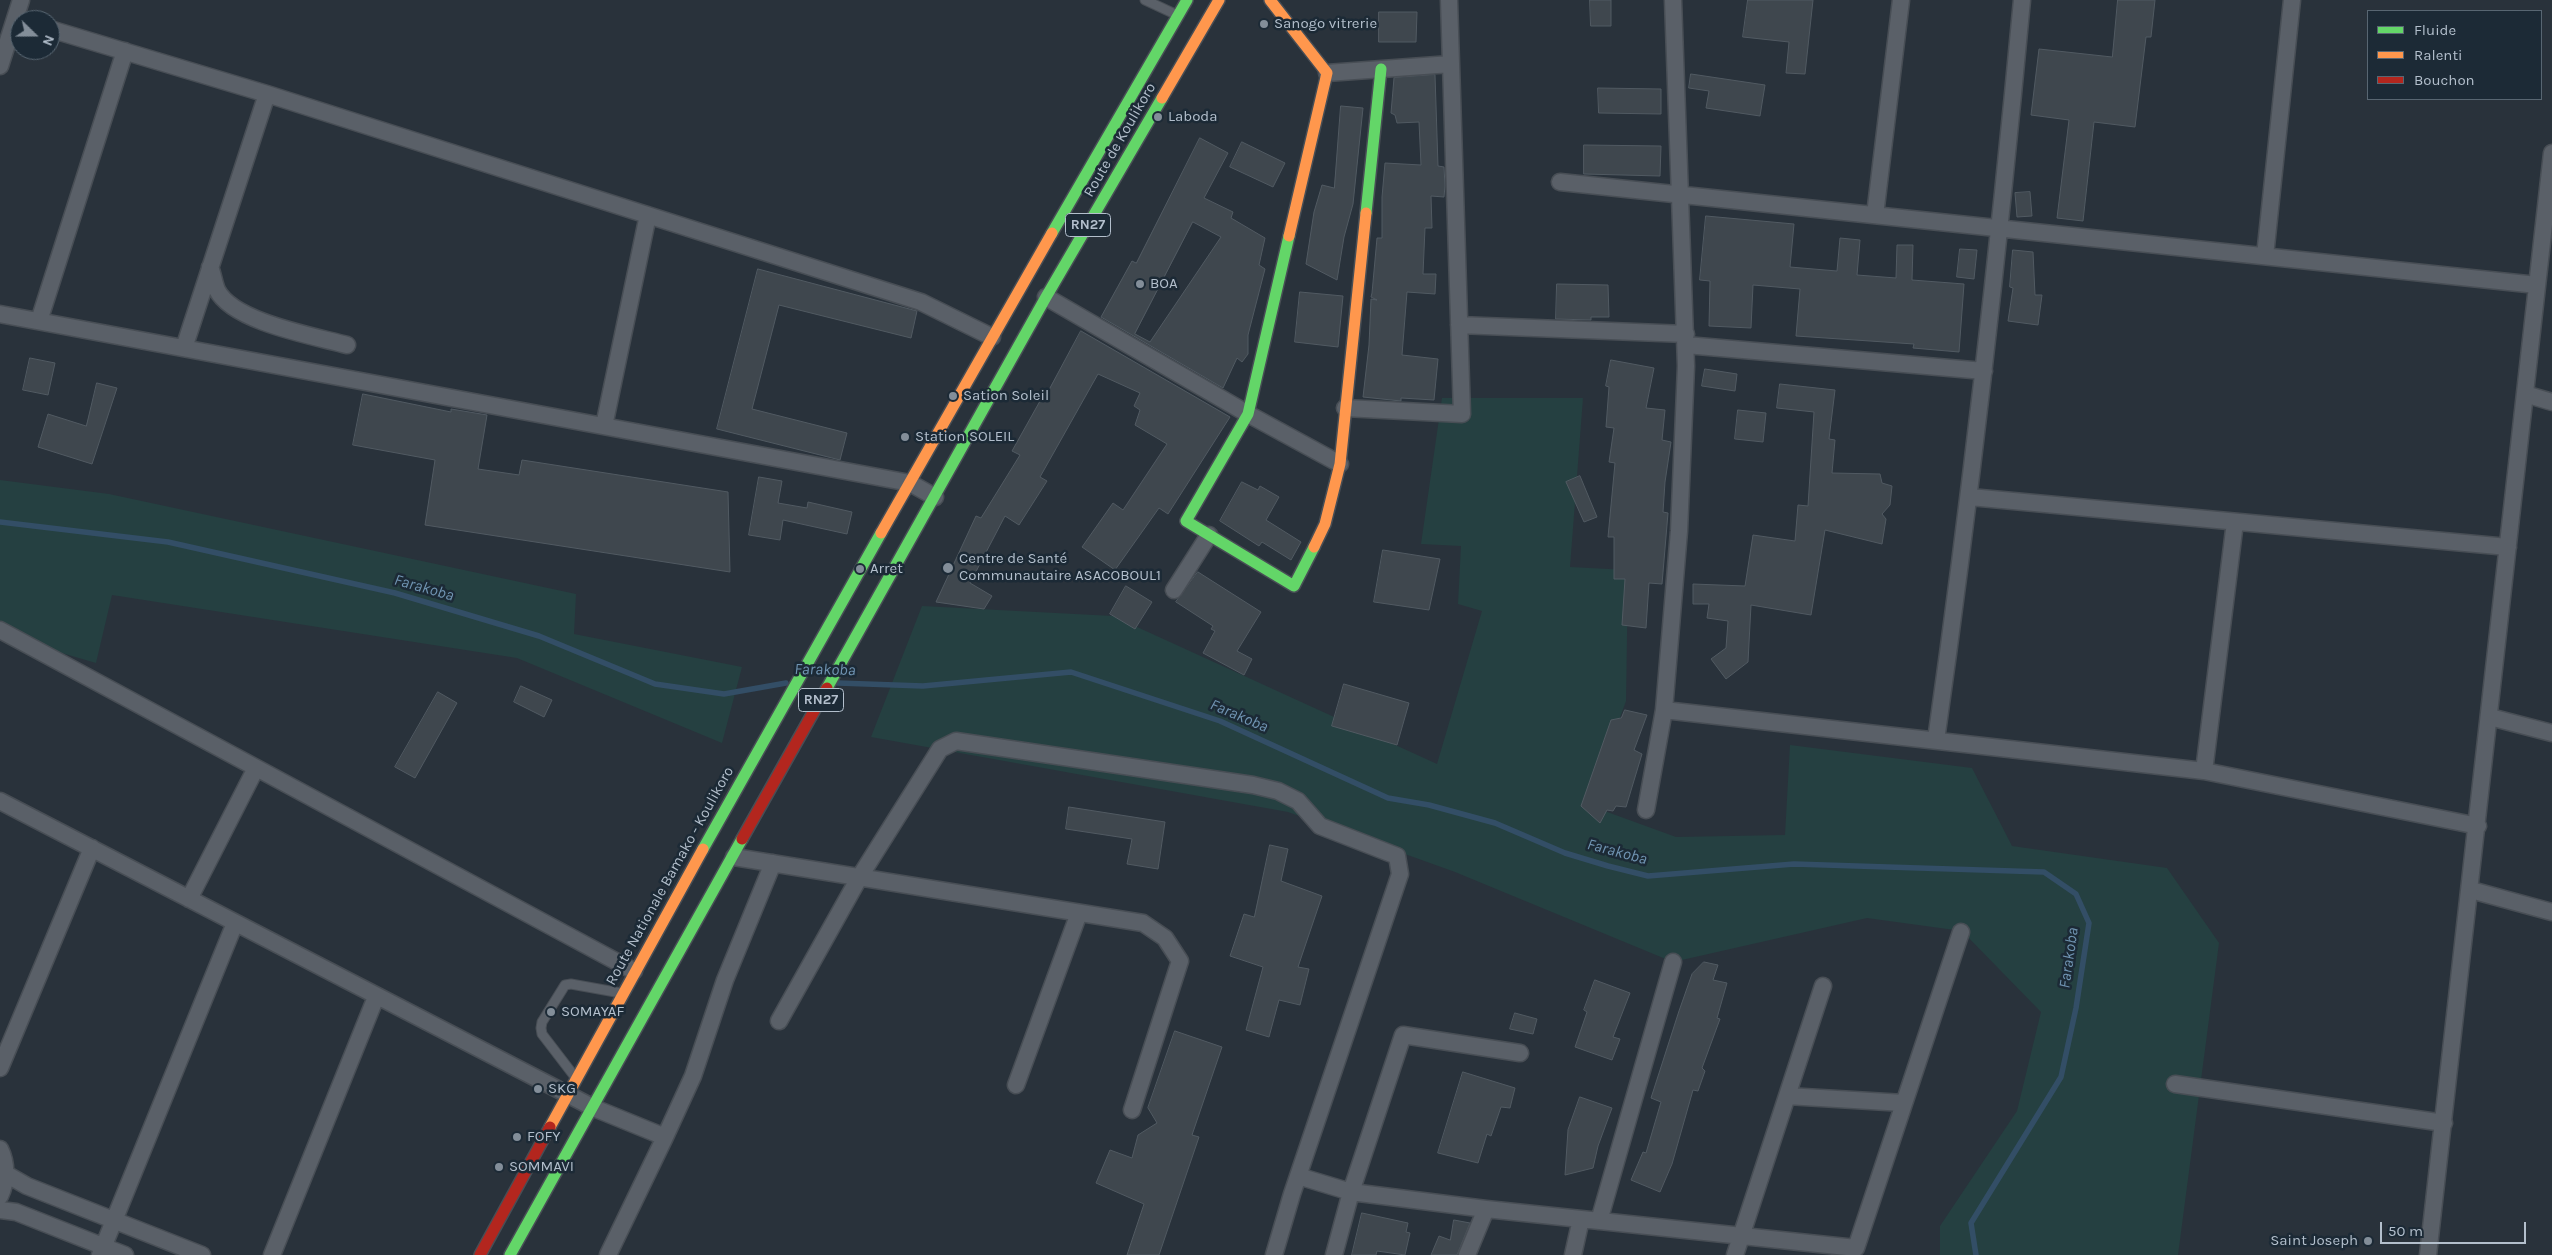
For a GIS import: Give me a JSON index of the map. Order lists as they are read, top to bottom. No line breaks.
{"streets":{"main road":["Route de Koulikoro","RN27","Route Nationale Bamako - Koulikoro"]},"crossings":[["Route de Koulikoro","RN27"],["Route de Koulikoro","Route Nationale Bamako - Koulikoro"]],"water":["Farakoba"],"places":["Sanogo vitrerie","Laboda","BOA","Sation Soleil","Station SOLEIL","Centre de Santé Communautaire ASACOBOUL1","Arret","SOMAYAF","SKG","FOFY","SOMMAVI","Saint Joseph"],"legend":["Fluide","Ralenti","Bouchon"],"scale_bar":"50 m","north":"right"}
